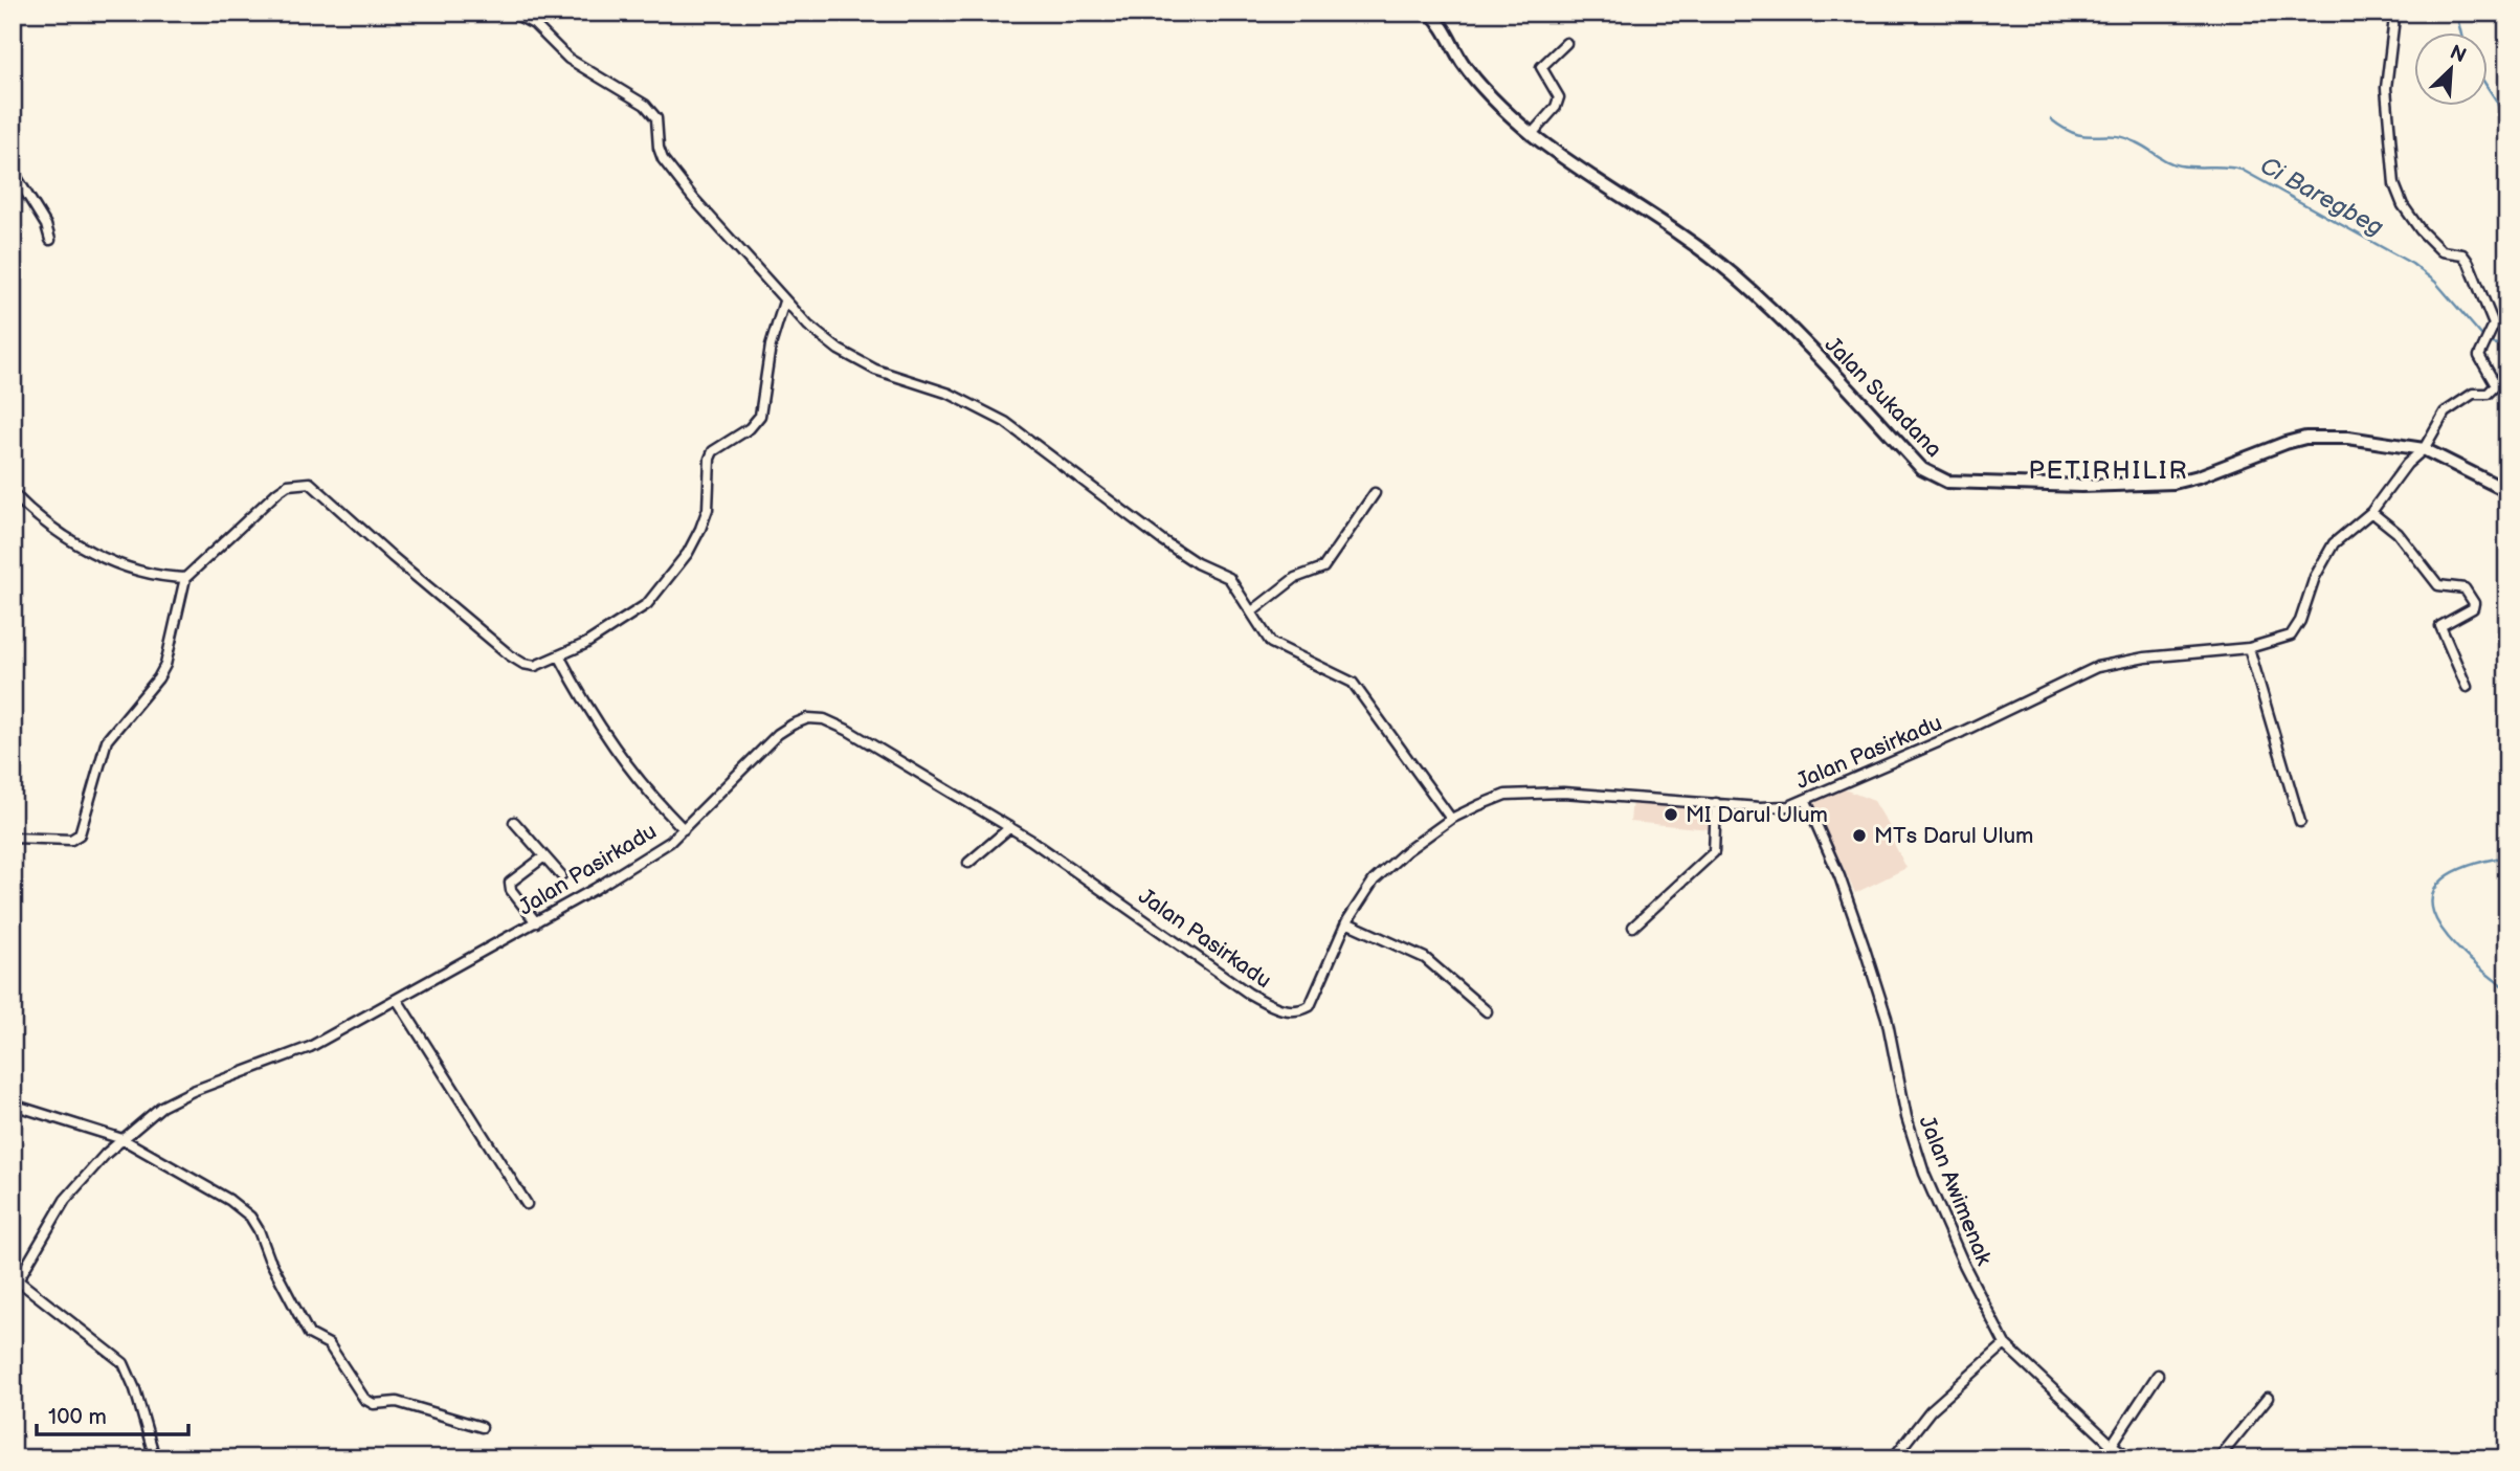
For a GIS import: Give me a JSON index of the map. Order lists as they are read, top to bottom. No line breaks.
{"streets":{"main road":["Jalan Sukadana"],"street":["Jalan Pasirkadu","Jalan Awimenak"]},"crossings":[["Jalan Sukadana","Jalan Pasirkadu"],["Jalan Pasirkadu","Jalan Awimenak"]],"districts":["PETIRHILIR"],"water":["Ci Baregbeg"],"places":["MI Darul Ulum","MTs Darul Ulum"],"scale_bar":"100 m","north":"top right"}
